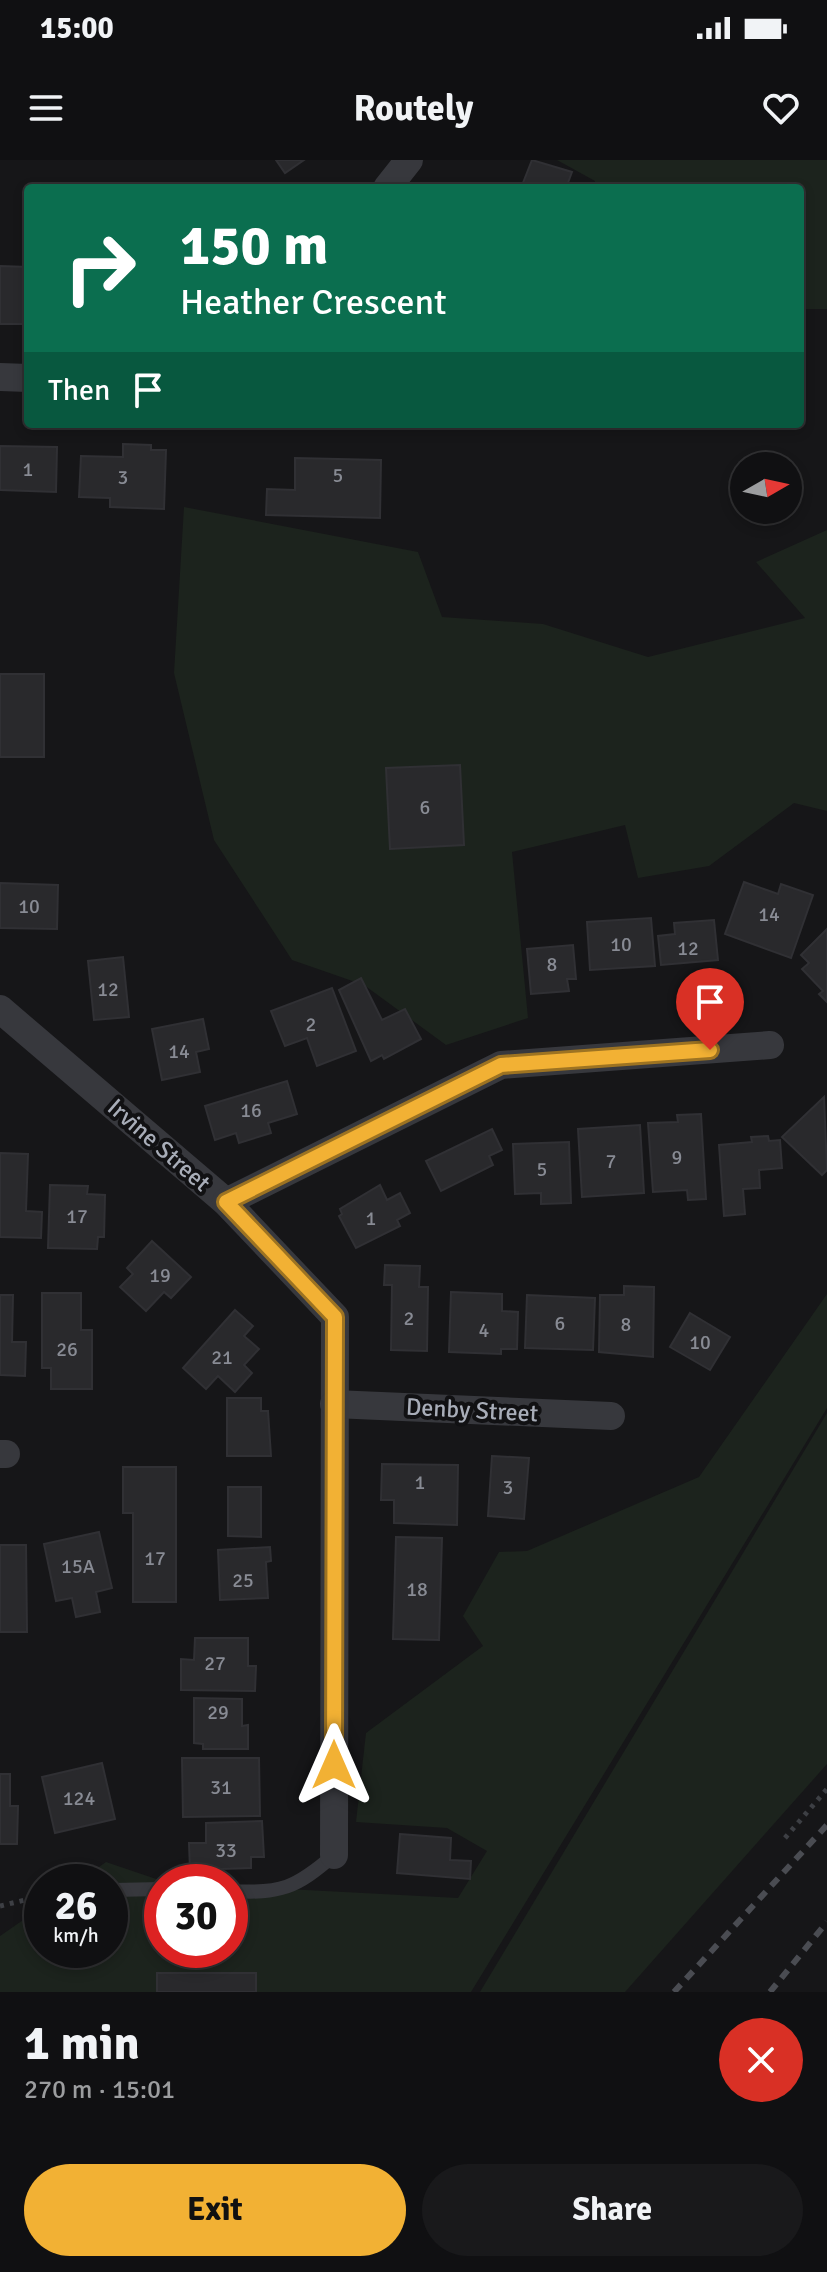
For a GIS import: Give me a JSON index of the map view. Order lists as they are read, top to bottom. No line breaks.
{"streets":{"street":["Irvine Street","Denby Street"]},"crossings":[["Irvine Street","Denby Street"]],"house_numbers":["1","5","3","6","10","14","10","12","8","12","2","14","16","9","7","5","17","1","19","2","6","8","4","10","26","21","1","3","17","15A","25","18","27","29","31","124","33"],"north":"right","page":{"status":"15:00","header":"Routely","turn":["150 m","Heather Crescent"],"then":"Then","speed":"26 km/h","limit":"30","heading":["1 min","270 m · 15:01"],"buttons":["Exit","Share"]}}
